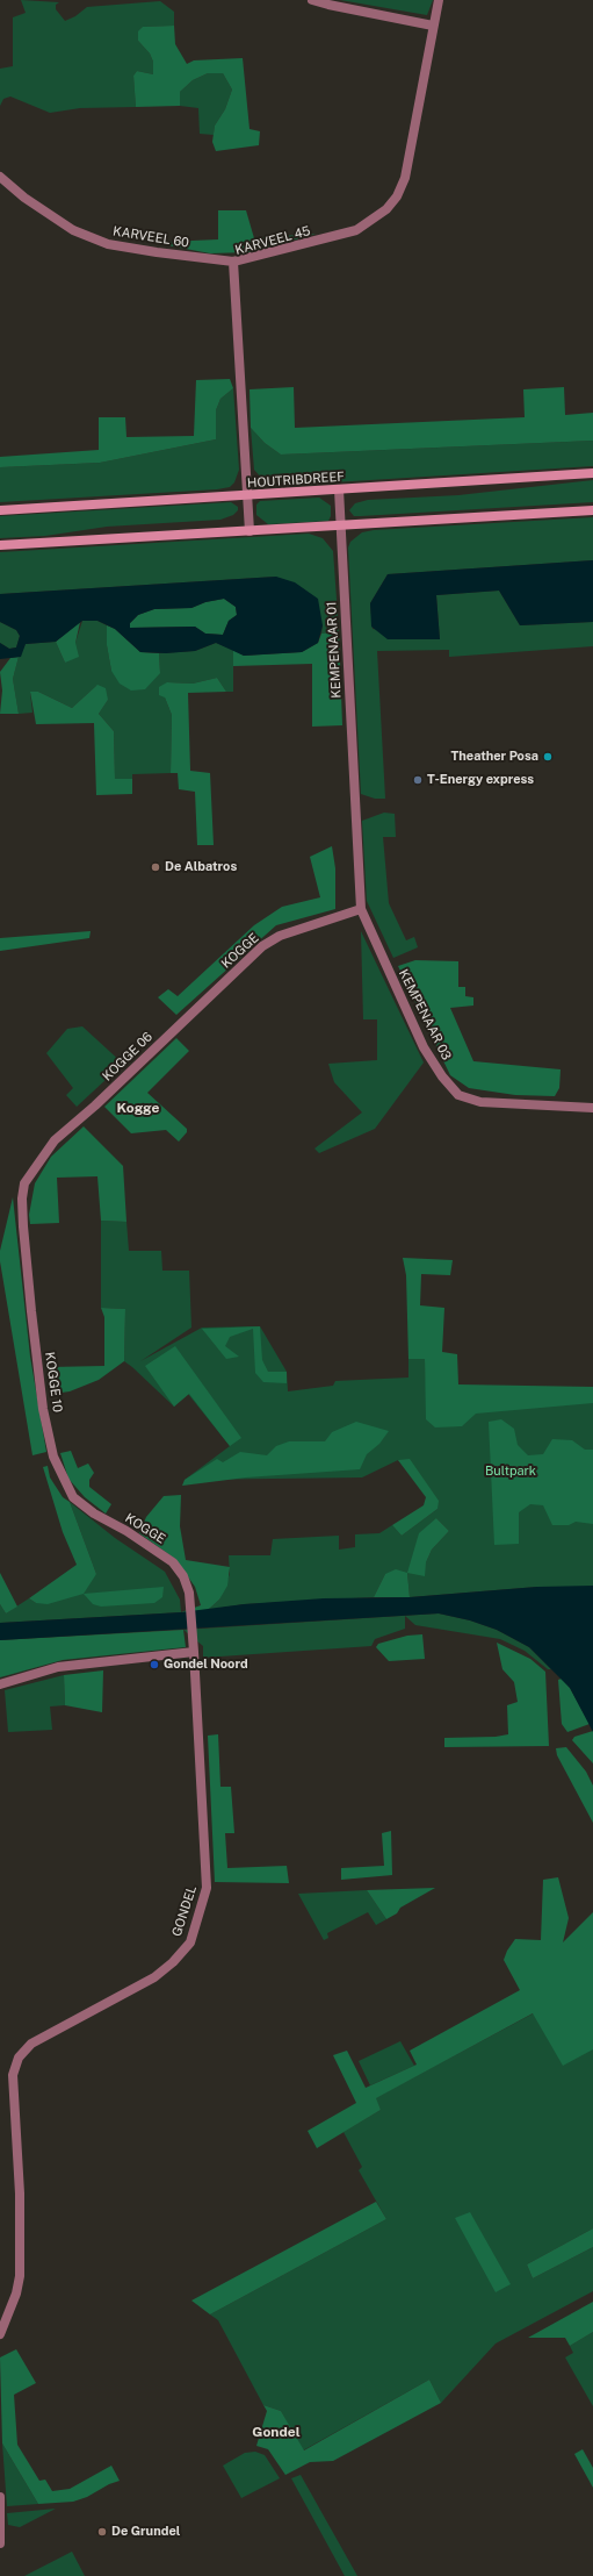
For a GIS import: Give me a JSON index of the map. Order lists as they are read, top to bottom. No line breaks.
{"streets":{"main road":["HOUTRIBDREEF"],"street":["KARVEEL 60","KARVEEL 45","KEMPENAAR 01","KOGGE","KEMPENAAR 03","KOGGE 06","KOGGE 10","GONDEL"]},"crossings":[["KARVEEL 60","KARVEEL 45"],["KARVEEL 45","HOUTRIBDREEF"],["HOUTRIBDREEF","KEMPENAAR 01"],["KEMPENAAR 01","KEMPENAAR 03"],["KOGGE","KEMPENAAR 03"],["KOGGE","KOGGE 06"],["KOGGE","KOGGE 10"],["KOGGE","GONDEL"],["KOGGE 06","KOGGE 10"]],"districts":["Kogge","Gondel"],"parks":["Bultpark"],"places":["Theather Posa","T-Energy express","De Albatros","Gondel Noord","De Grundel"]}
